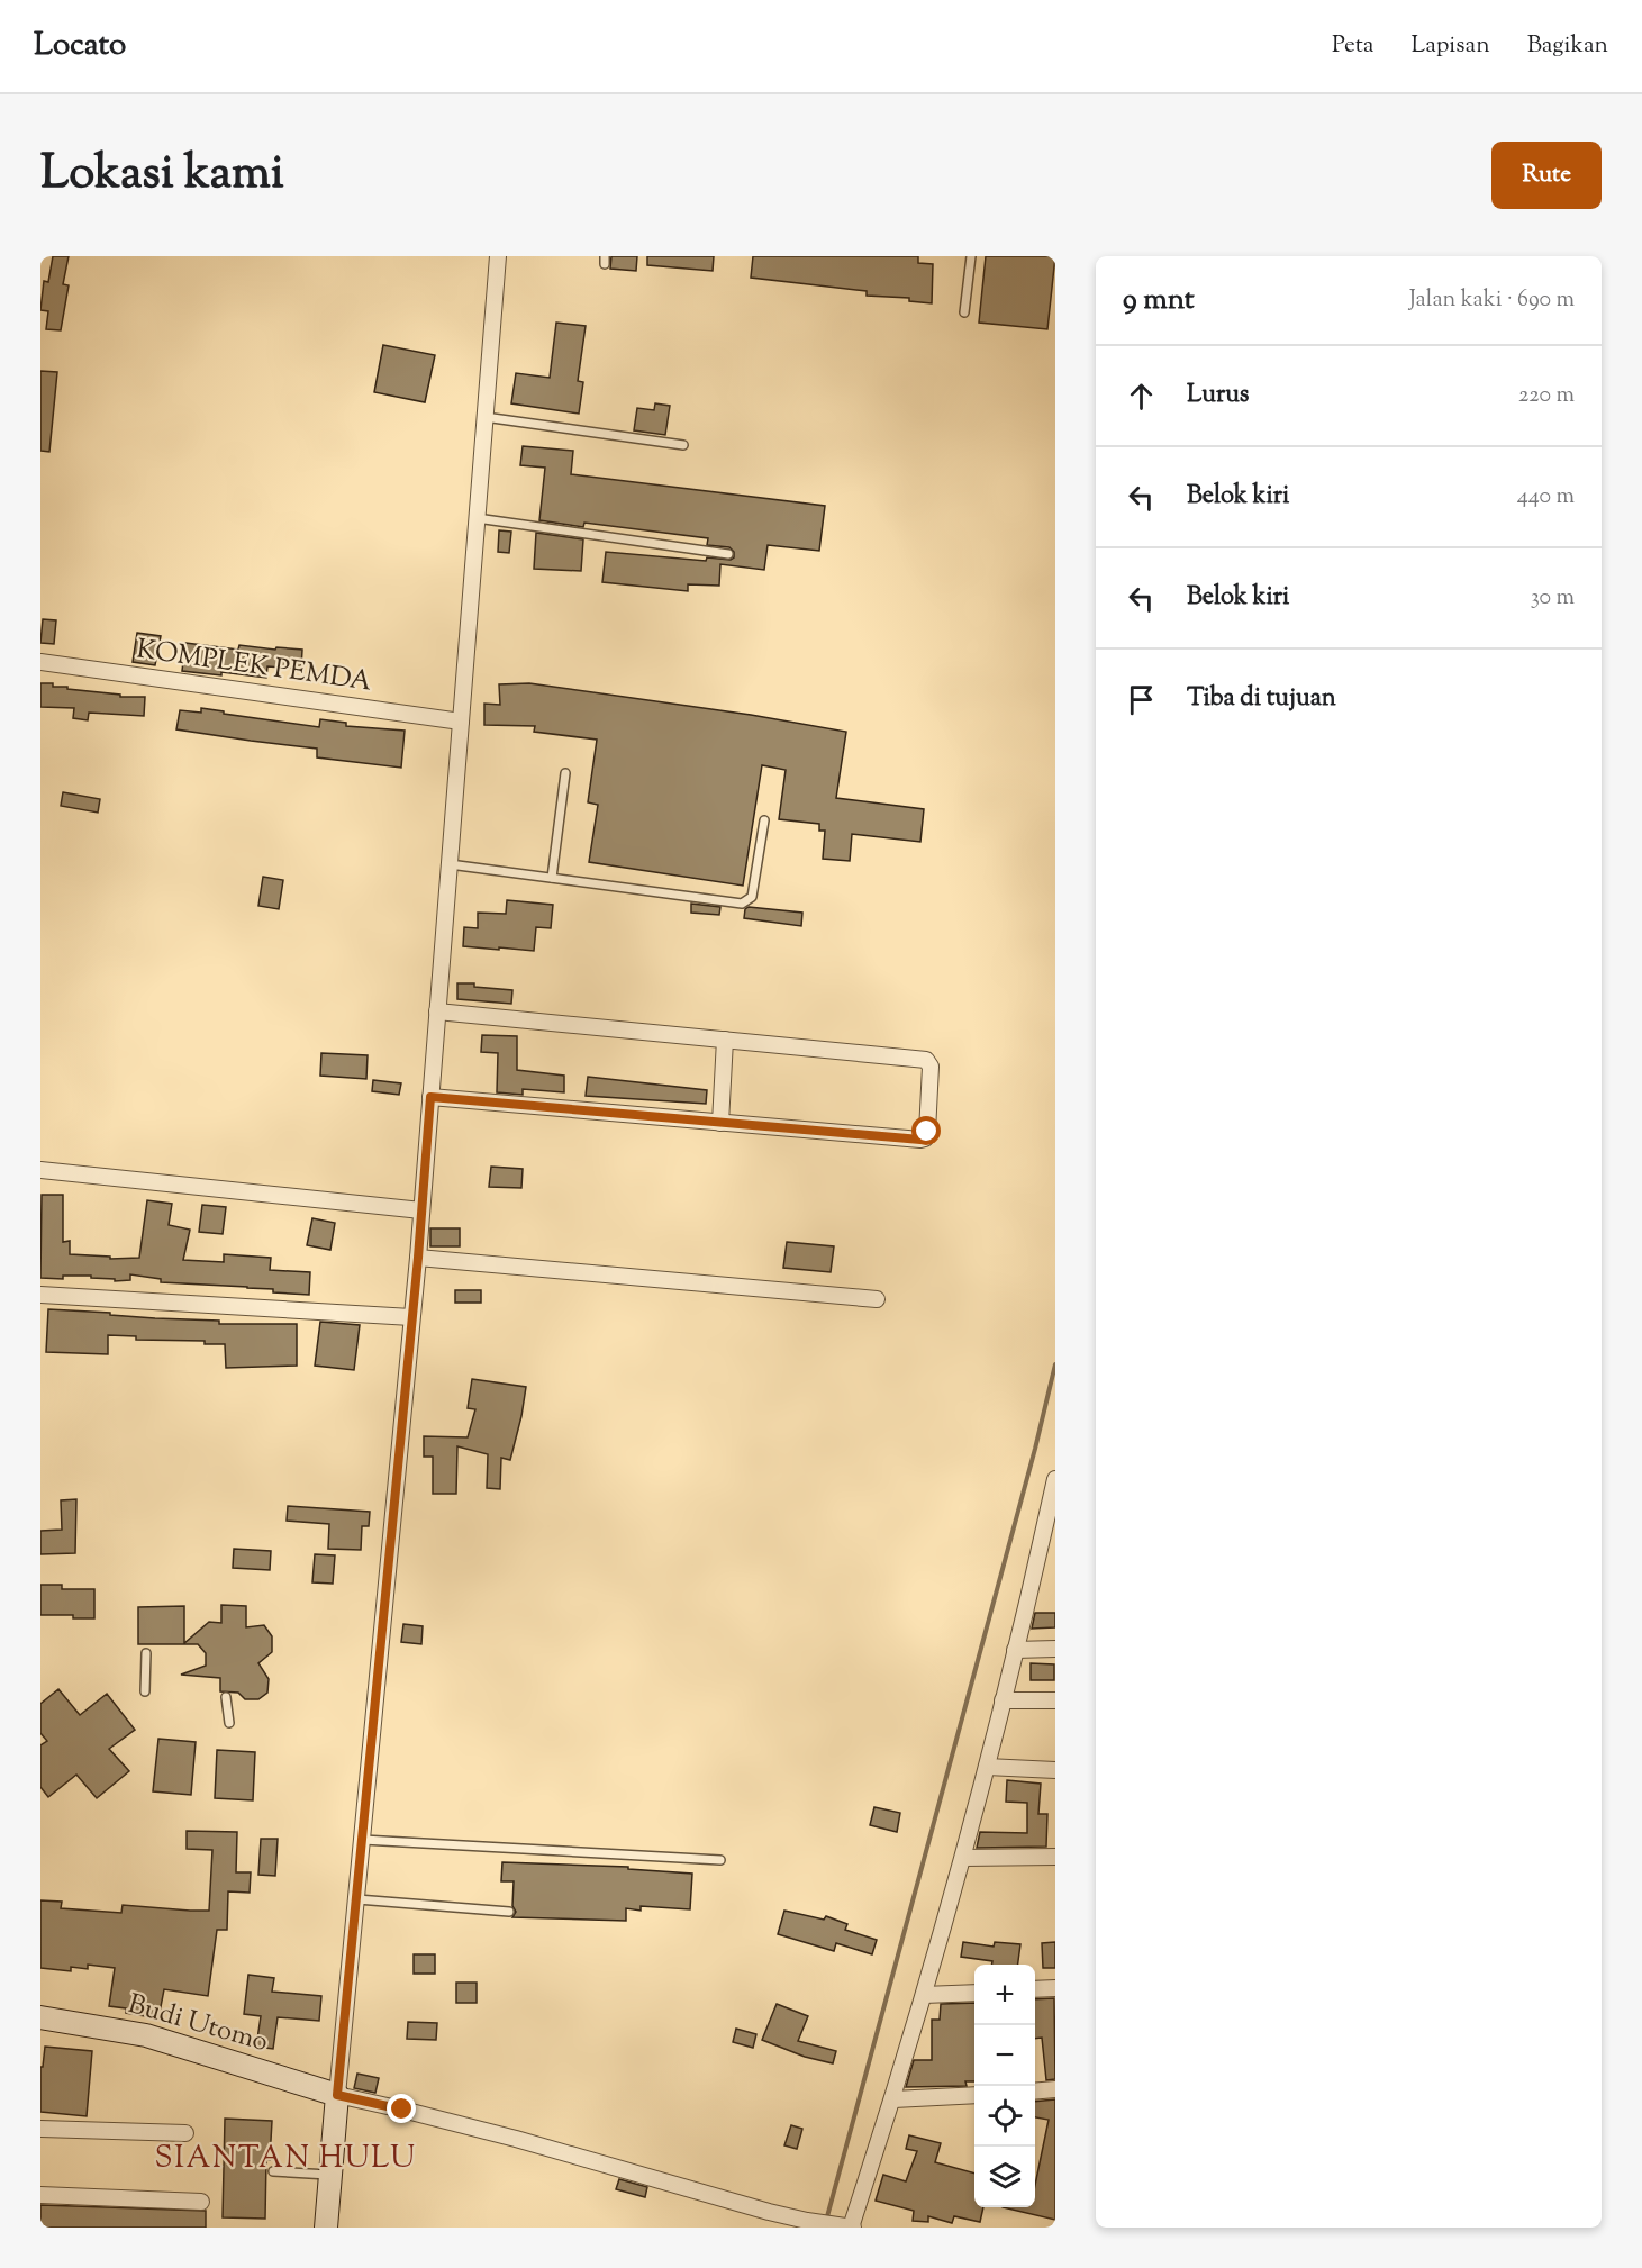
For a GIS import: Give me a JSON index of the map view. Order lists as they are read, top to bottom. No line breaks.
{"streets":{"street":["KOMPLEK PEMDA","Budi Utomo"]},"districts":["SIANTAN HULU"],"page":{"header":"Locato","nav":["Peta","Lapisan","Bagikan"],"title":"Lokasi kami","buttons":"Rute","heading":["9 mnt","Jalan kaki · 690 m"],"list":[["Lurus","220 m"],["Belok kiri","440 m"],["Belok kiri","30 m"],"Tiba di tujuan"],"map_buttons":["+","−"]}}
